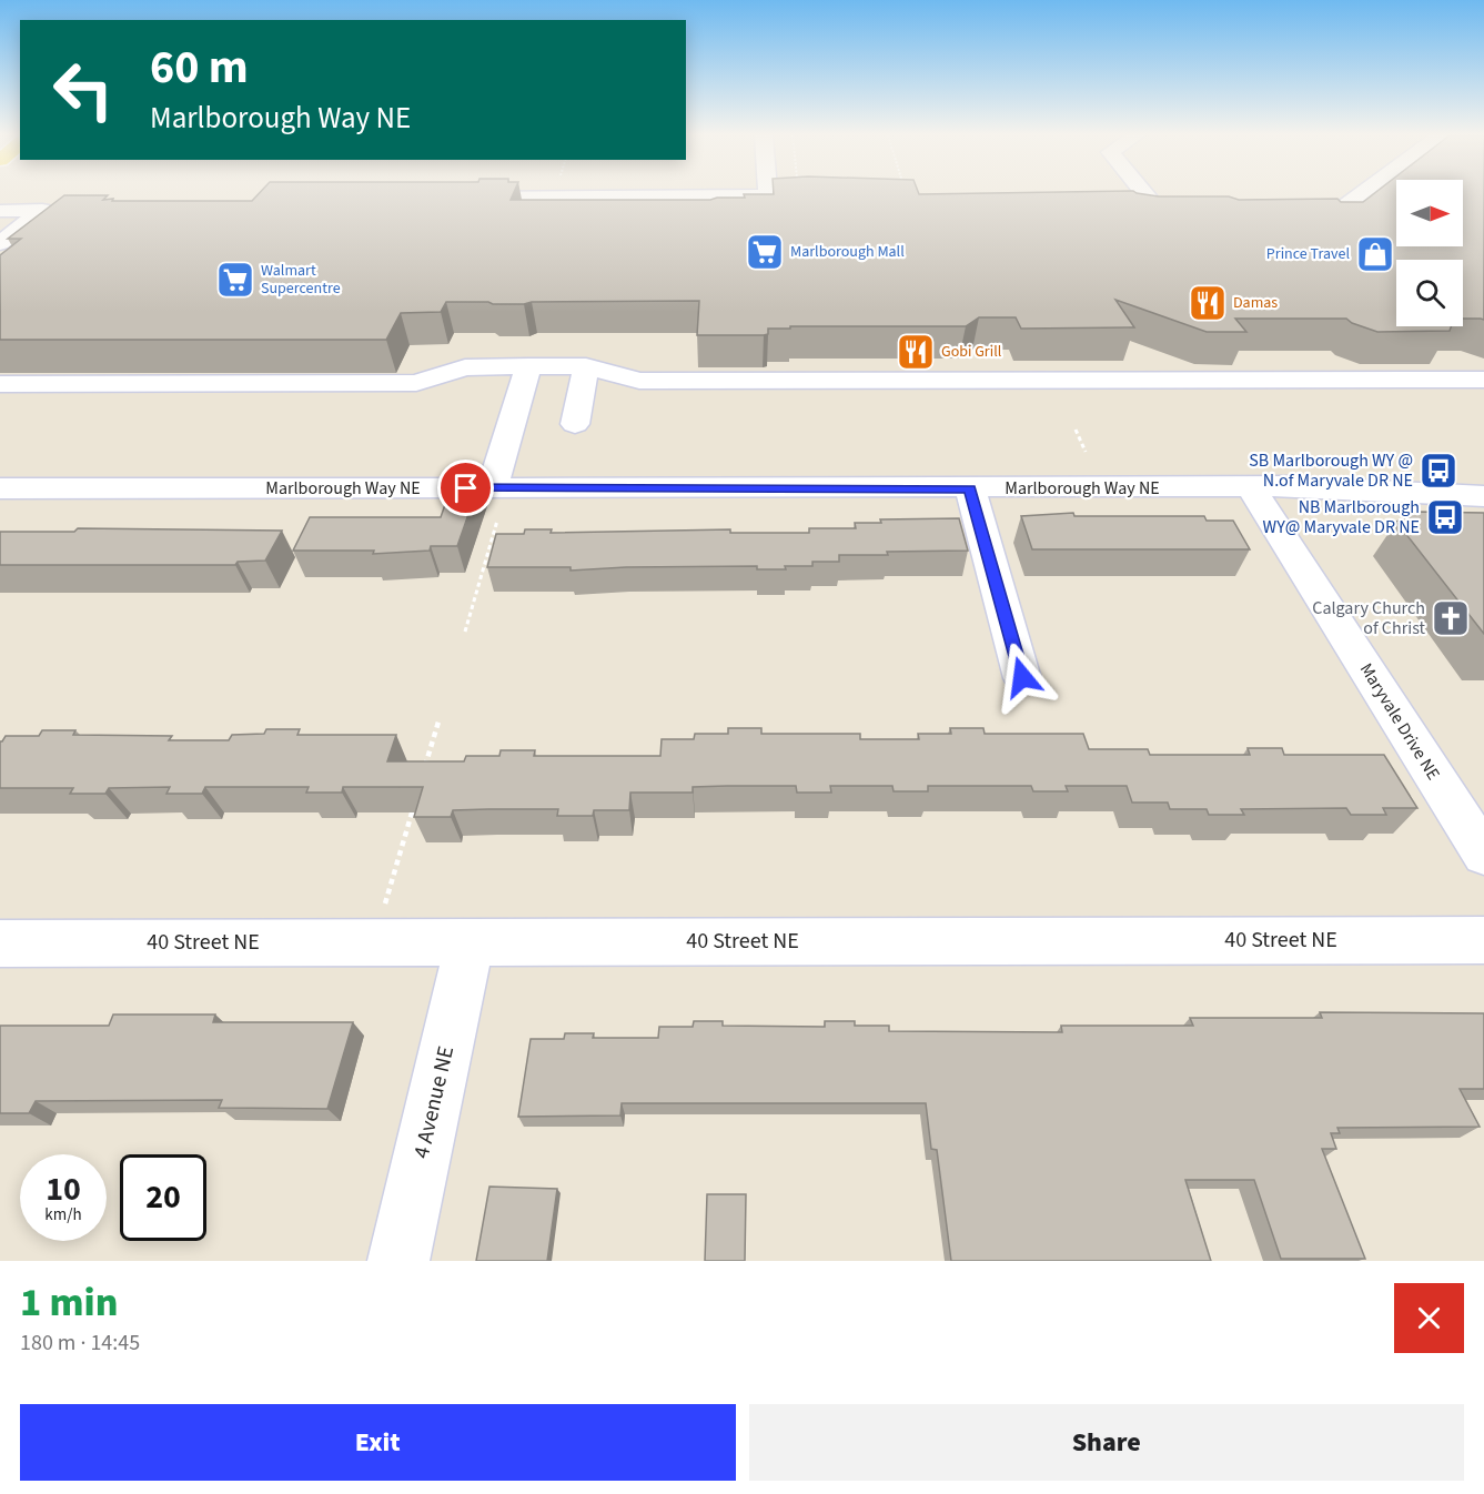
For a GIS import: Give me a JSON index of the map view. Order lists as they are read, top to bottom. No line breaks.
{"streets":{"street":["Marlborough Way NE","Maryvale Drive NE","40 Street NE","4 Avenue NE"]},"crossings":[["Marlborough Way NE","Maryvale Drive NE"],["40 Street NE","4 Avenue NE"]],"places":{"supermarket":["Marlborough Mall","Walmart Supercentre"],"shop":["Prince Travel"],"restaurant":["Damas","Gobi Grill"],"bus stop":["SB Marlborough WY @ N.of Maryvale DR NE","NB Marlborough WY@ Maryvale DR NE"],"church":["Calgary Church of Christ"]},"north":"right","page":{"turn":["60 m","Marlborough Way NE"],"speed":"10 km/h","limit":"20","heading":["1 min","180 m · 14:45"],"buttons":["Exit","Share"]}}
